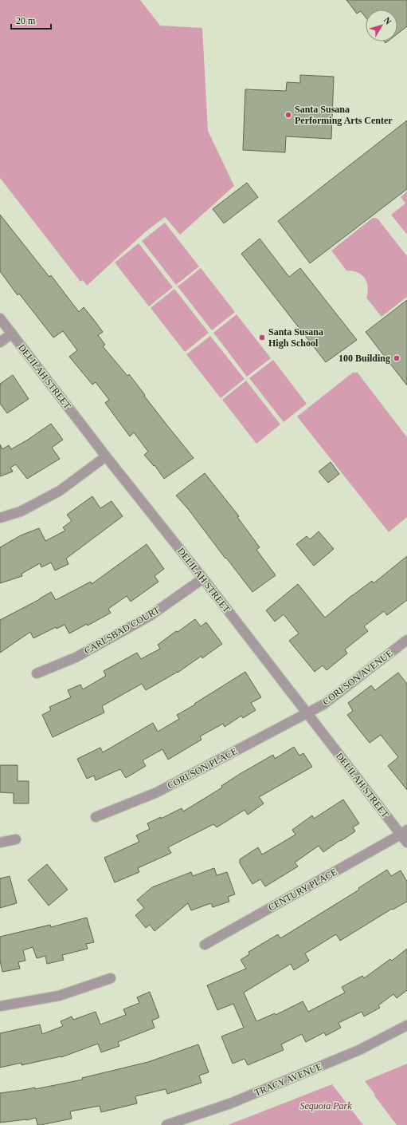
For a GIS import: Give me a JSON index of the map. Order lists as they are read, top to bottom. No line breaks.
{"streets":{"street":["DELILAH STREET","CARLSBAD COURT","CORLSON AVENUE","CORLSON PLACE","CENTURY PLACE","TRACY AVENUE"]},"crossings":[["DELILAH STREET","CARLSBAD COURT"],["DELILAH STREET","CORLSON AVENUE"],["DELILAH STREET","CORLSON PLACE"],["DELILAH STREET","CENTURY PLACE"],["CORLSON AVENUE","CORLSON PLACE"]],"parks":["Sequoia Park"],"places":["Santa Susana Performing Arts Center","Santa Susana High School","100 Building"],"scale_bar":"20 m","north":"top right"}
